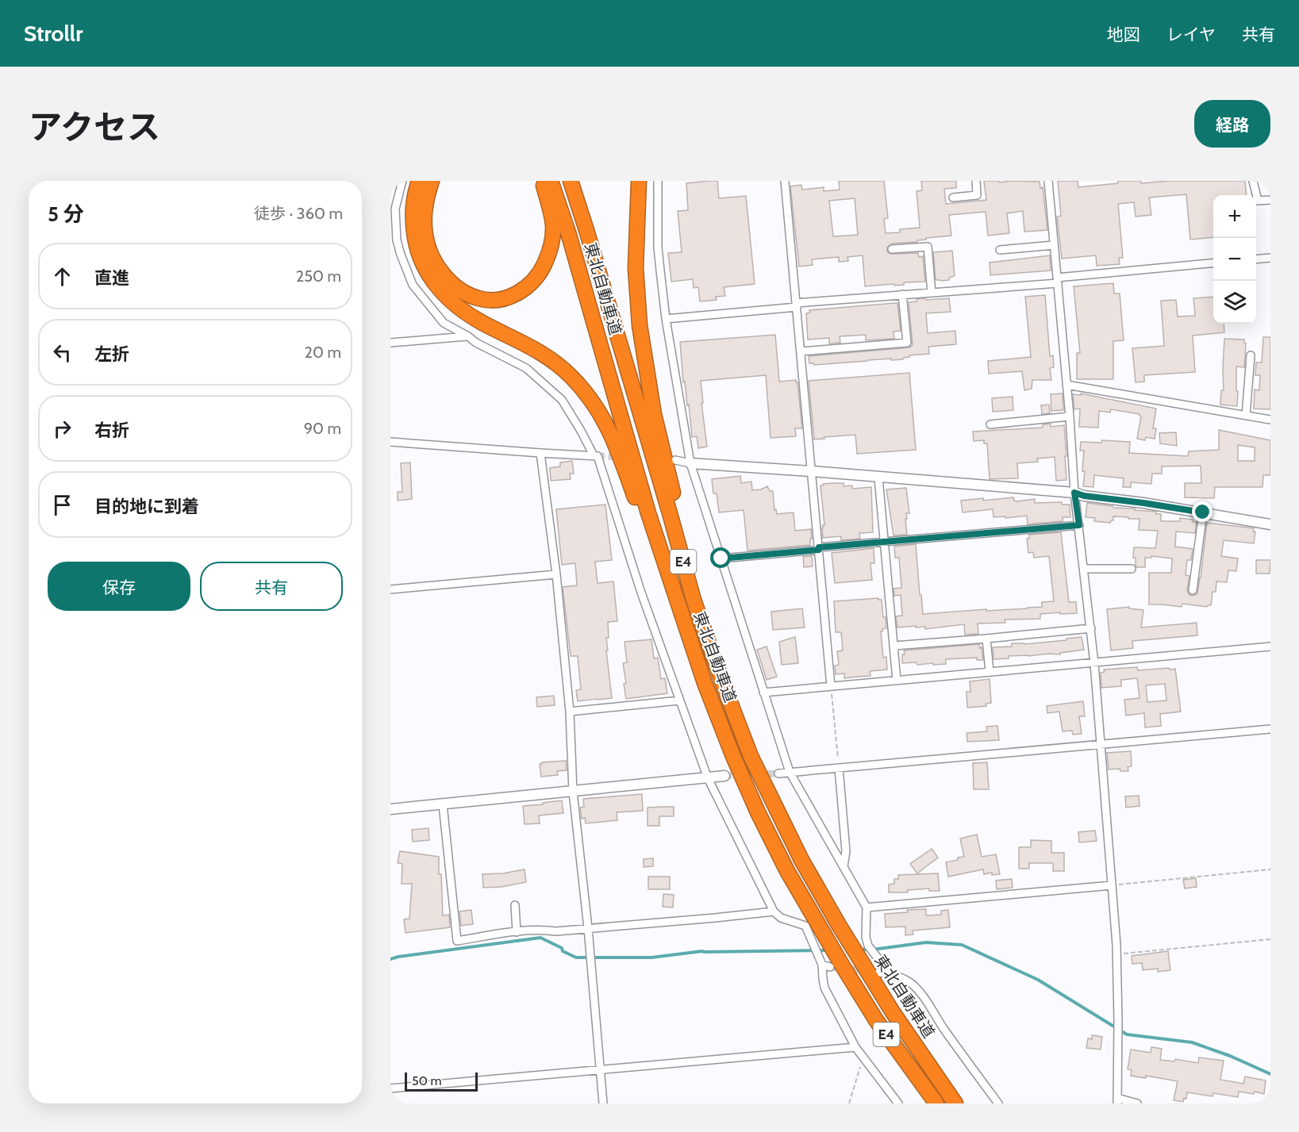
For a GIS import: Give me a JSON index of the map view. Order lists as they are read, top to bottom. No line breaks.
{"streets":{"highway":["東北自動車道","E4"]},"scale_bar":"50 m","page":{"header":"Strollr","nav":["地図","レイヤ","共有"],"title":"アクセス","buttons":["経路",["保存","共有"]],"heading":["5 分","徒歩 · 360 m"],"map_buttons":["+","−"],"list":[["直進","250 m"],["左折","20 m"],["右折","90 m"],"目的地に到着"],"scale":"50 m"}}
